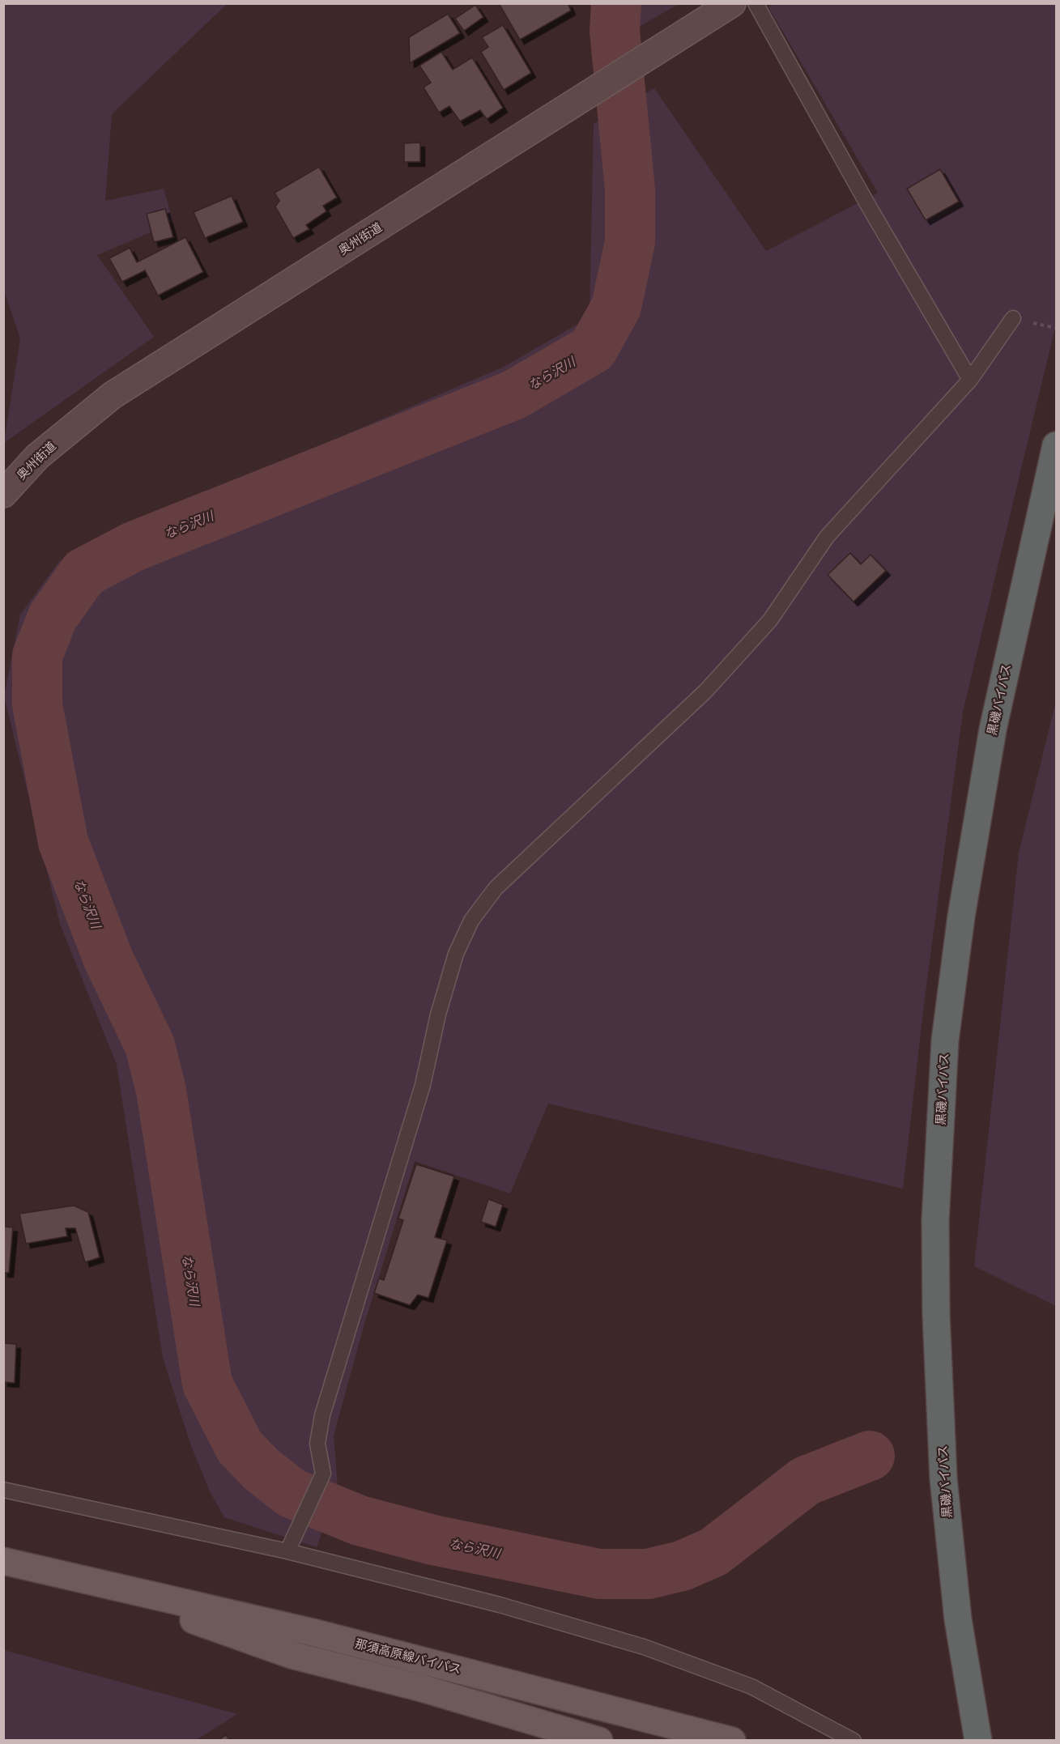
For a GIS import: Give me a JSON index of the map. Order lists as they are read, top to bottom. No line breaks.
{"streets":{"highway":["黒磯バイパス"],"main road":["奥州街道","那須高原線バイパス"]},"water":["なら沢川"]}
